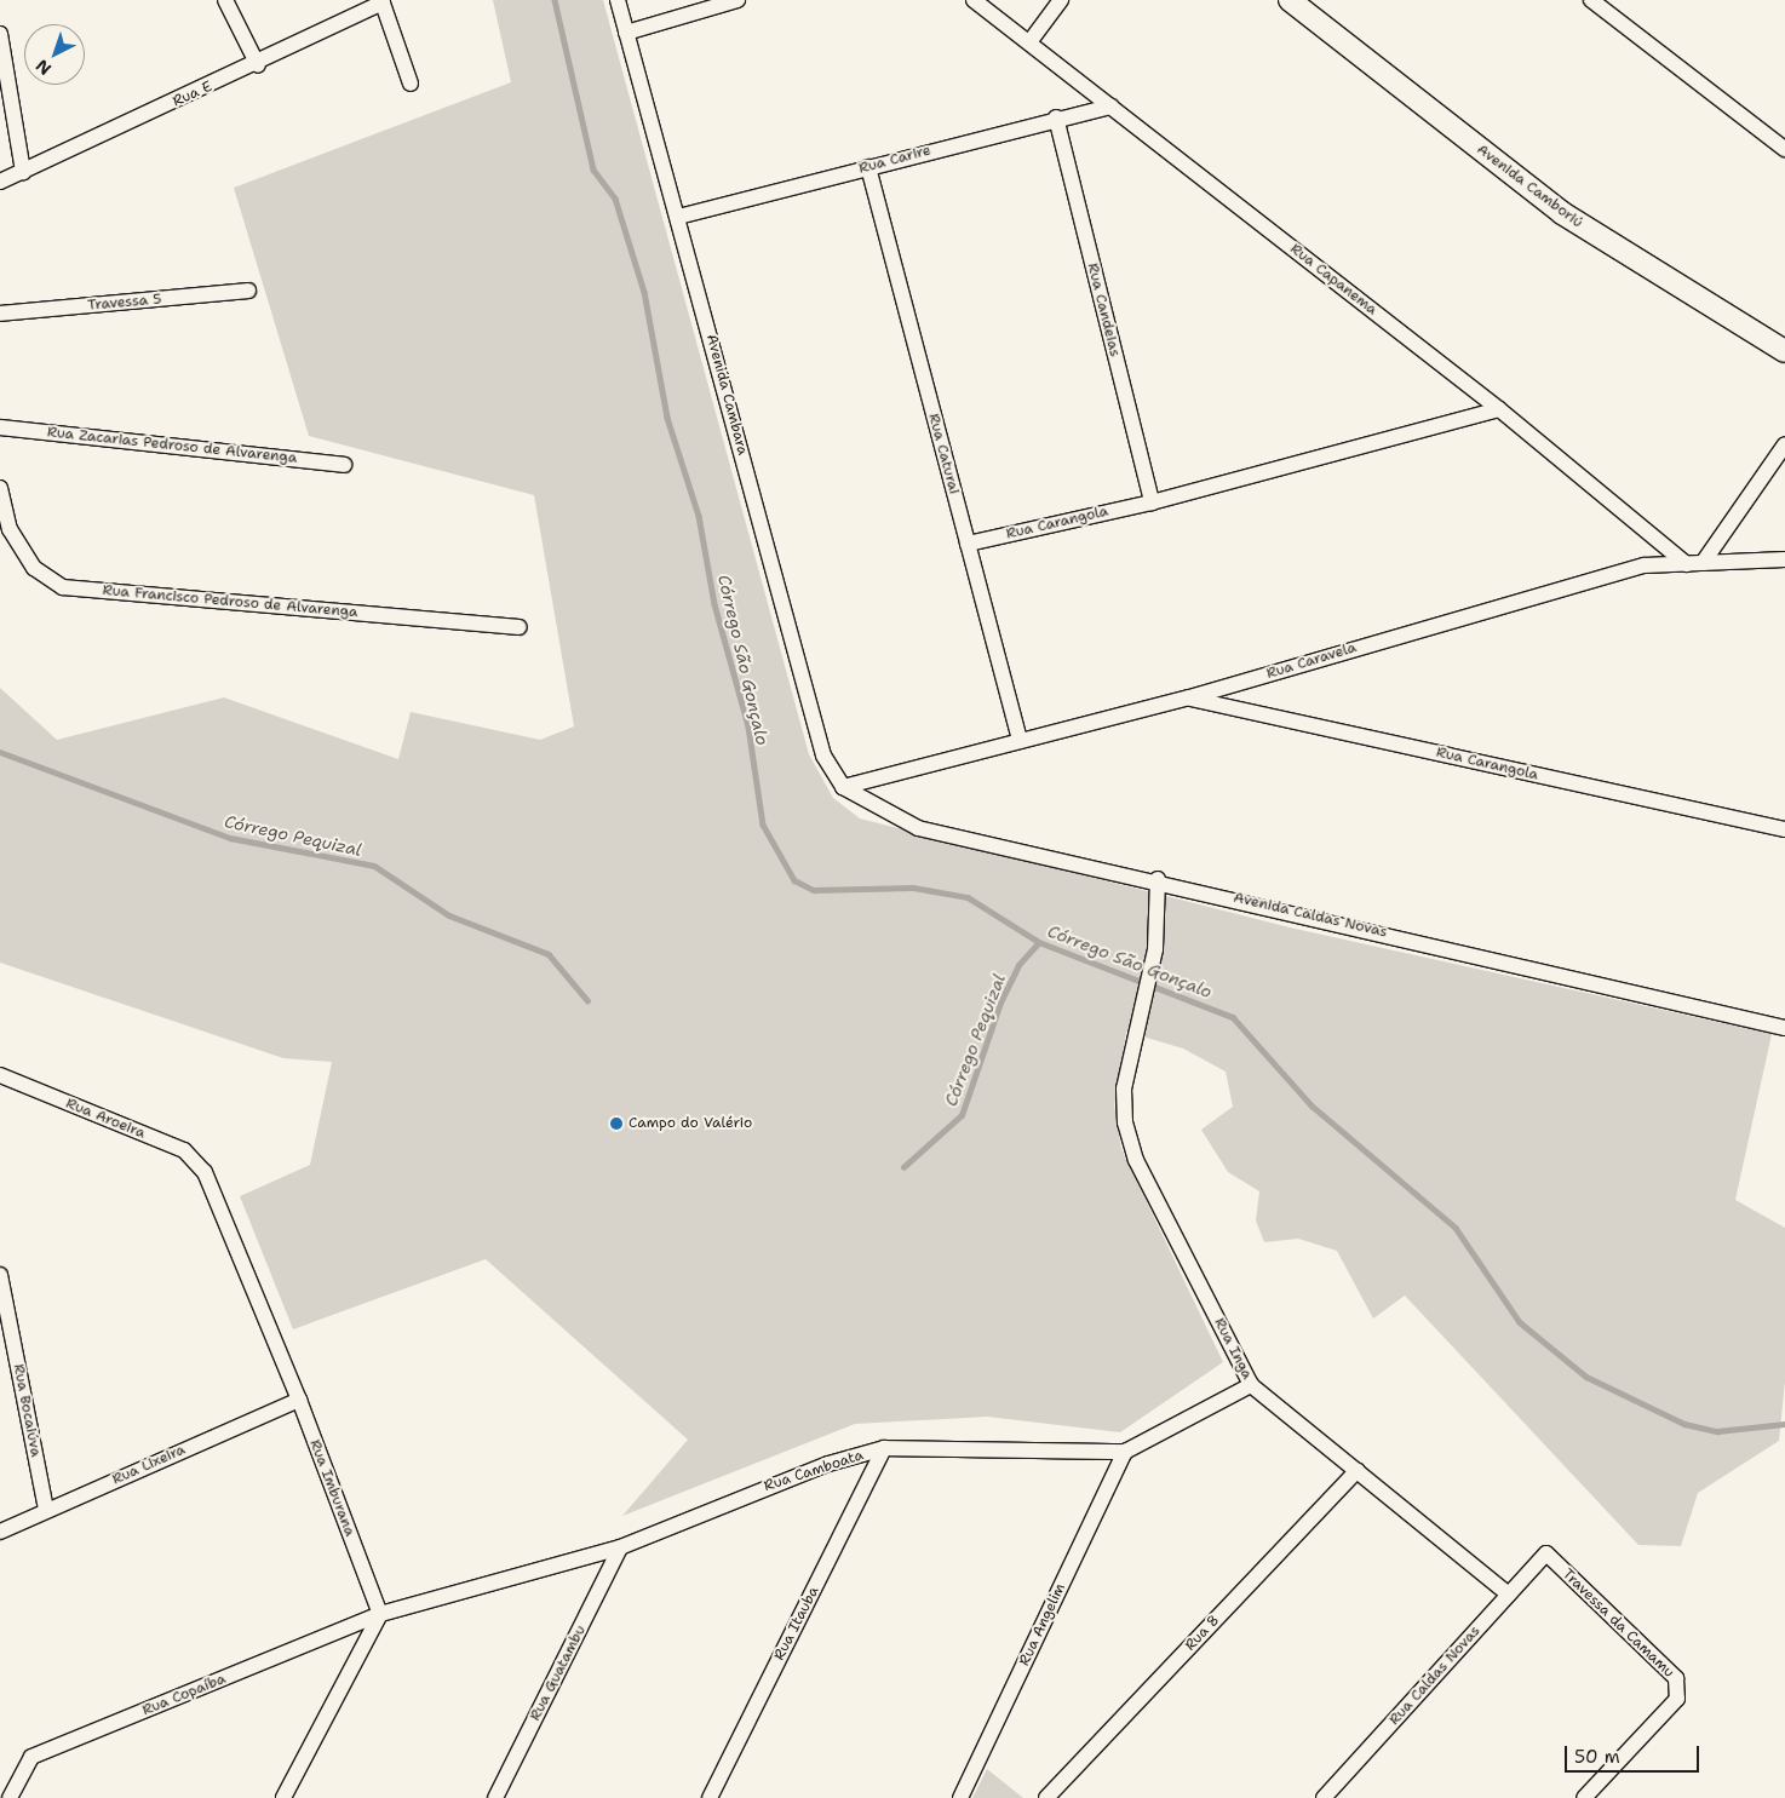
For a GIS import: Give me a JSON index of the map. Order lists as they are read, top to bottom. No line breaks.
{"streets":{"street":["Rua E","Rua Carire","Avenida Camboriú","Rua Capanema","Travessa 5","Rua Candeias","Avenida Cambara","Rua Zacarias Pedroso de Alvarenga","Rua Caturai","Rua Carangola","Rua Francisco Pedroso de Alvarenga","Rua Caravela","Avenida Caldas Novas","Rua Aroeira","Rua Inga","Rua Bocaiúva","Rua Lixeira","Rua Camboata","Rua Imburana","Rua Itauba","Travessa da Camamu","Rua Angelim","Rua 8","Rua Guatambu","Rua Caldas Novas","Rua Copaíba"]},"crossings":[["Rua Carire","Rua Capanema"],["Rua Carire","Rua Candeias"],["Rua Carire","Avenida Cambara"],["Rua Carire","Rua Caturai"],["Rua Capanema","Rua Carangola"],["Rua Capanema","Rua Caravela"],["Rua Candeias","Rua Carangola"],["Avenida Cambara","Rua Caravela"],["Avenida Cambara","Avenida Caldas Novas"],["Rua Caturai","Rua Carangola"],["Rua Caturai","Rua Caravela"],["Rua Carangola","Rua Caravela"],["Rua Caravela","Avenida Caldas Novas"],["Avenida Caldas Novas","Rua Inga"],["Rua Aroeira","Rua Imburana"],["Rua Inga","Rua Camboata"],["Rua Inga","Rua 8"],["Rua Inga","Rua Caldas Novas"],["Rua Bocaiúva","Rua Lixeira"],["Rua Lixeira","Rua Imburana"],["Rua Camboata","Rua Imburana"],["Rua Camboata","Rua Itauba"],["Rua Camboata","Rua Angelim"],["Rua Camboata","Rua Guatambu"],["Rua Camboata","Rua Copaíba"],["Rua Imburana","Rua Copaíba"],["Travessa da Camamu","Rua Caldas Novas"]],"water":["Córrego São Gonçalo","Córrego Pequizal"],"places":["Campo do Valério"],"scale_bar":"50 m","north":"bottom left"}
